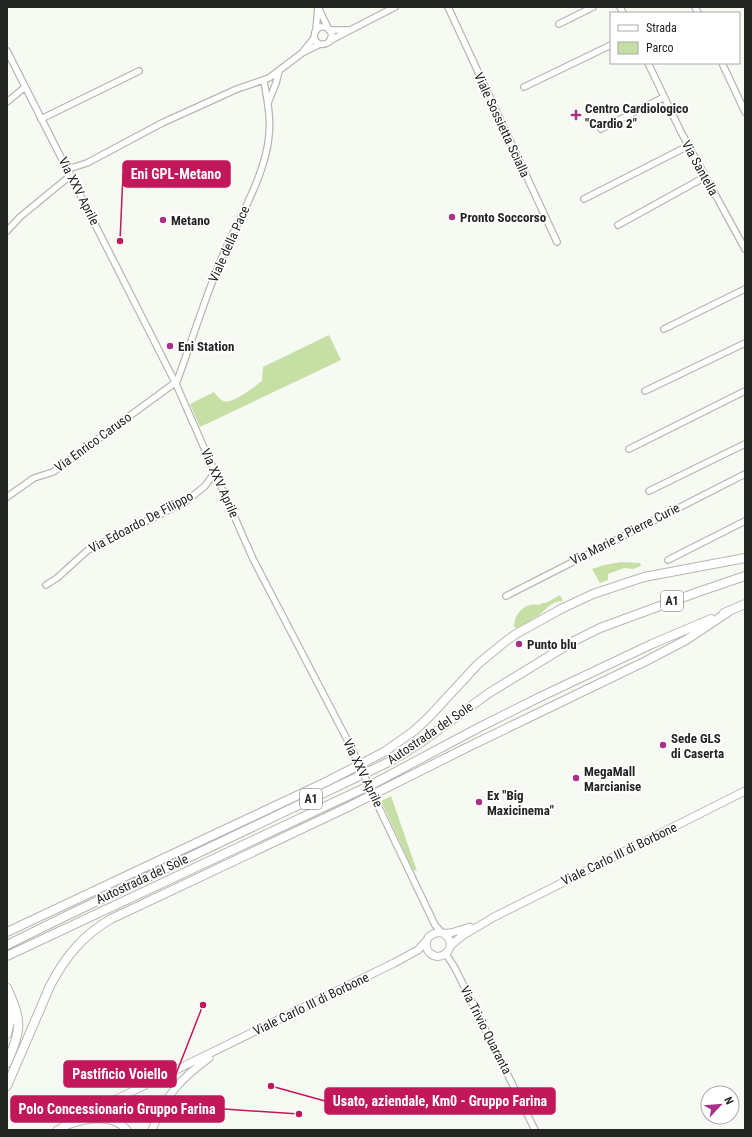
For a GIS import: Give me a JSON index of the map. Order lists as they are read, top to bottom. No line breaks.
{"streets":{"highway":["A1","Autostrada del Sole"],"main road":["Viale Carlo III di Borbone"],"street":["Viale Sossietta Scialla","Via Santella","Via XXV Aprile","Viale della Pace","Via Enrico Caruso","Via Edoardo De Filippo","Via Marie e Pierre Curie","Via Trivio Quaranta"]},"crossings":[["Via XXV Aprile","Viale della Pace"],["Via XXV Aprile","Via Enrico Caruso"],["Via XXV Aprile","Via Edoardo De Filippo"],["Via XXV Aprile","Viale Carlo III di Borbone"],["Via XXV Aprile","Via Trivio Quaranta"],["Viale della Pace","Via Enrico Caruso"],["Viale Carlo III di Borbone","Via Trivio Quaranta"]],"places":{"health":["Centro Cardiologico \"Cardio 2\""],"other":["Pronto Soccorso","Metano","Eni GPL-Metano","Eni Station","Punto blu","Sede GLS di Caserta","MegaMall Marcianise","Ex \"Big Maxicinema\"","Pastificio Voiello","Usato, aziendale, Km0 - Gruppo Farina","Polo Concessionario Gruppo Farina"]},"legend":["Strada","Parco"],"north":"top right"}
